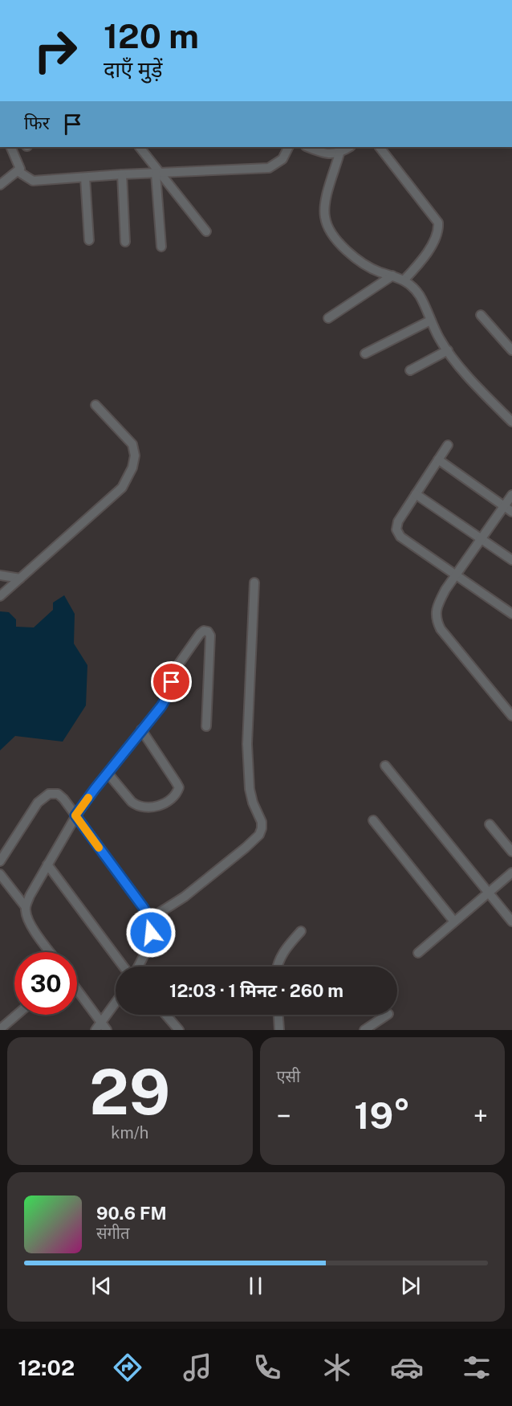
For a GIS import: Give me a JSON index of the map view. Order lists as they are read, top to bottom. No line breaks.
{"page":{"turn":["120 m","दाएँ मुड़ें"],"then":"फिर","limit":"30","trip":"12:03 · 1 मिनट · 260 m","tile":[["29","km/h"],"एसी"],"heat":["−","19°","+"],"song":["90.6 FM","संगीत"],"tabs":"12:02"}}
